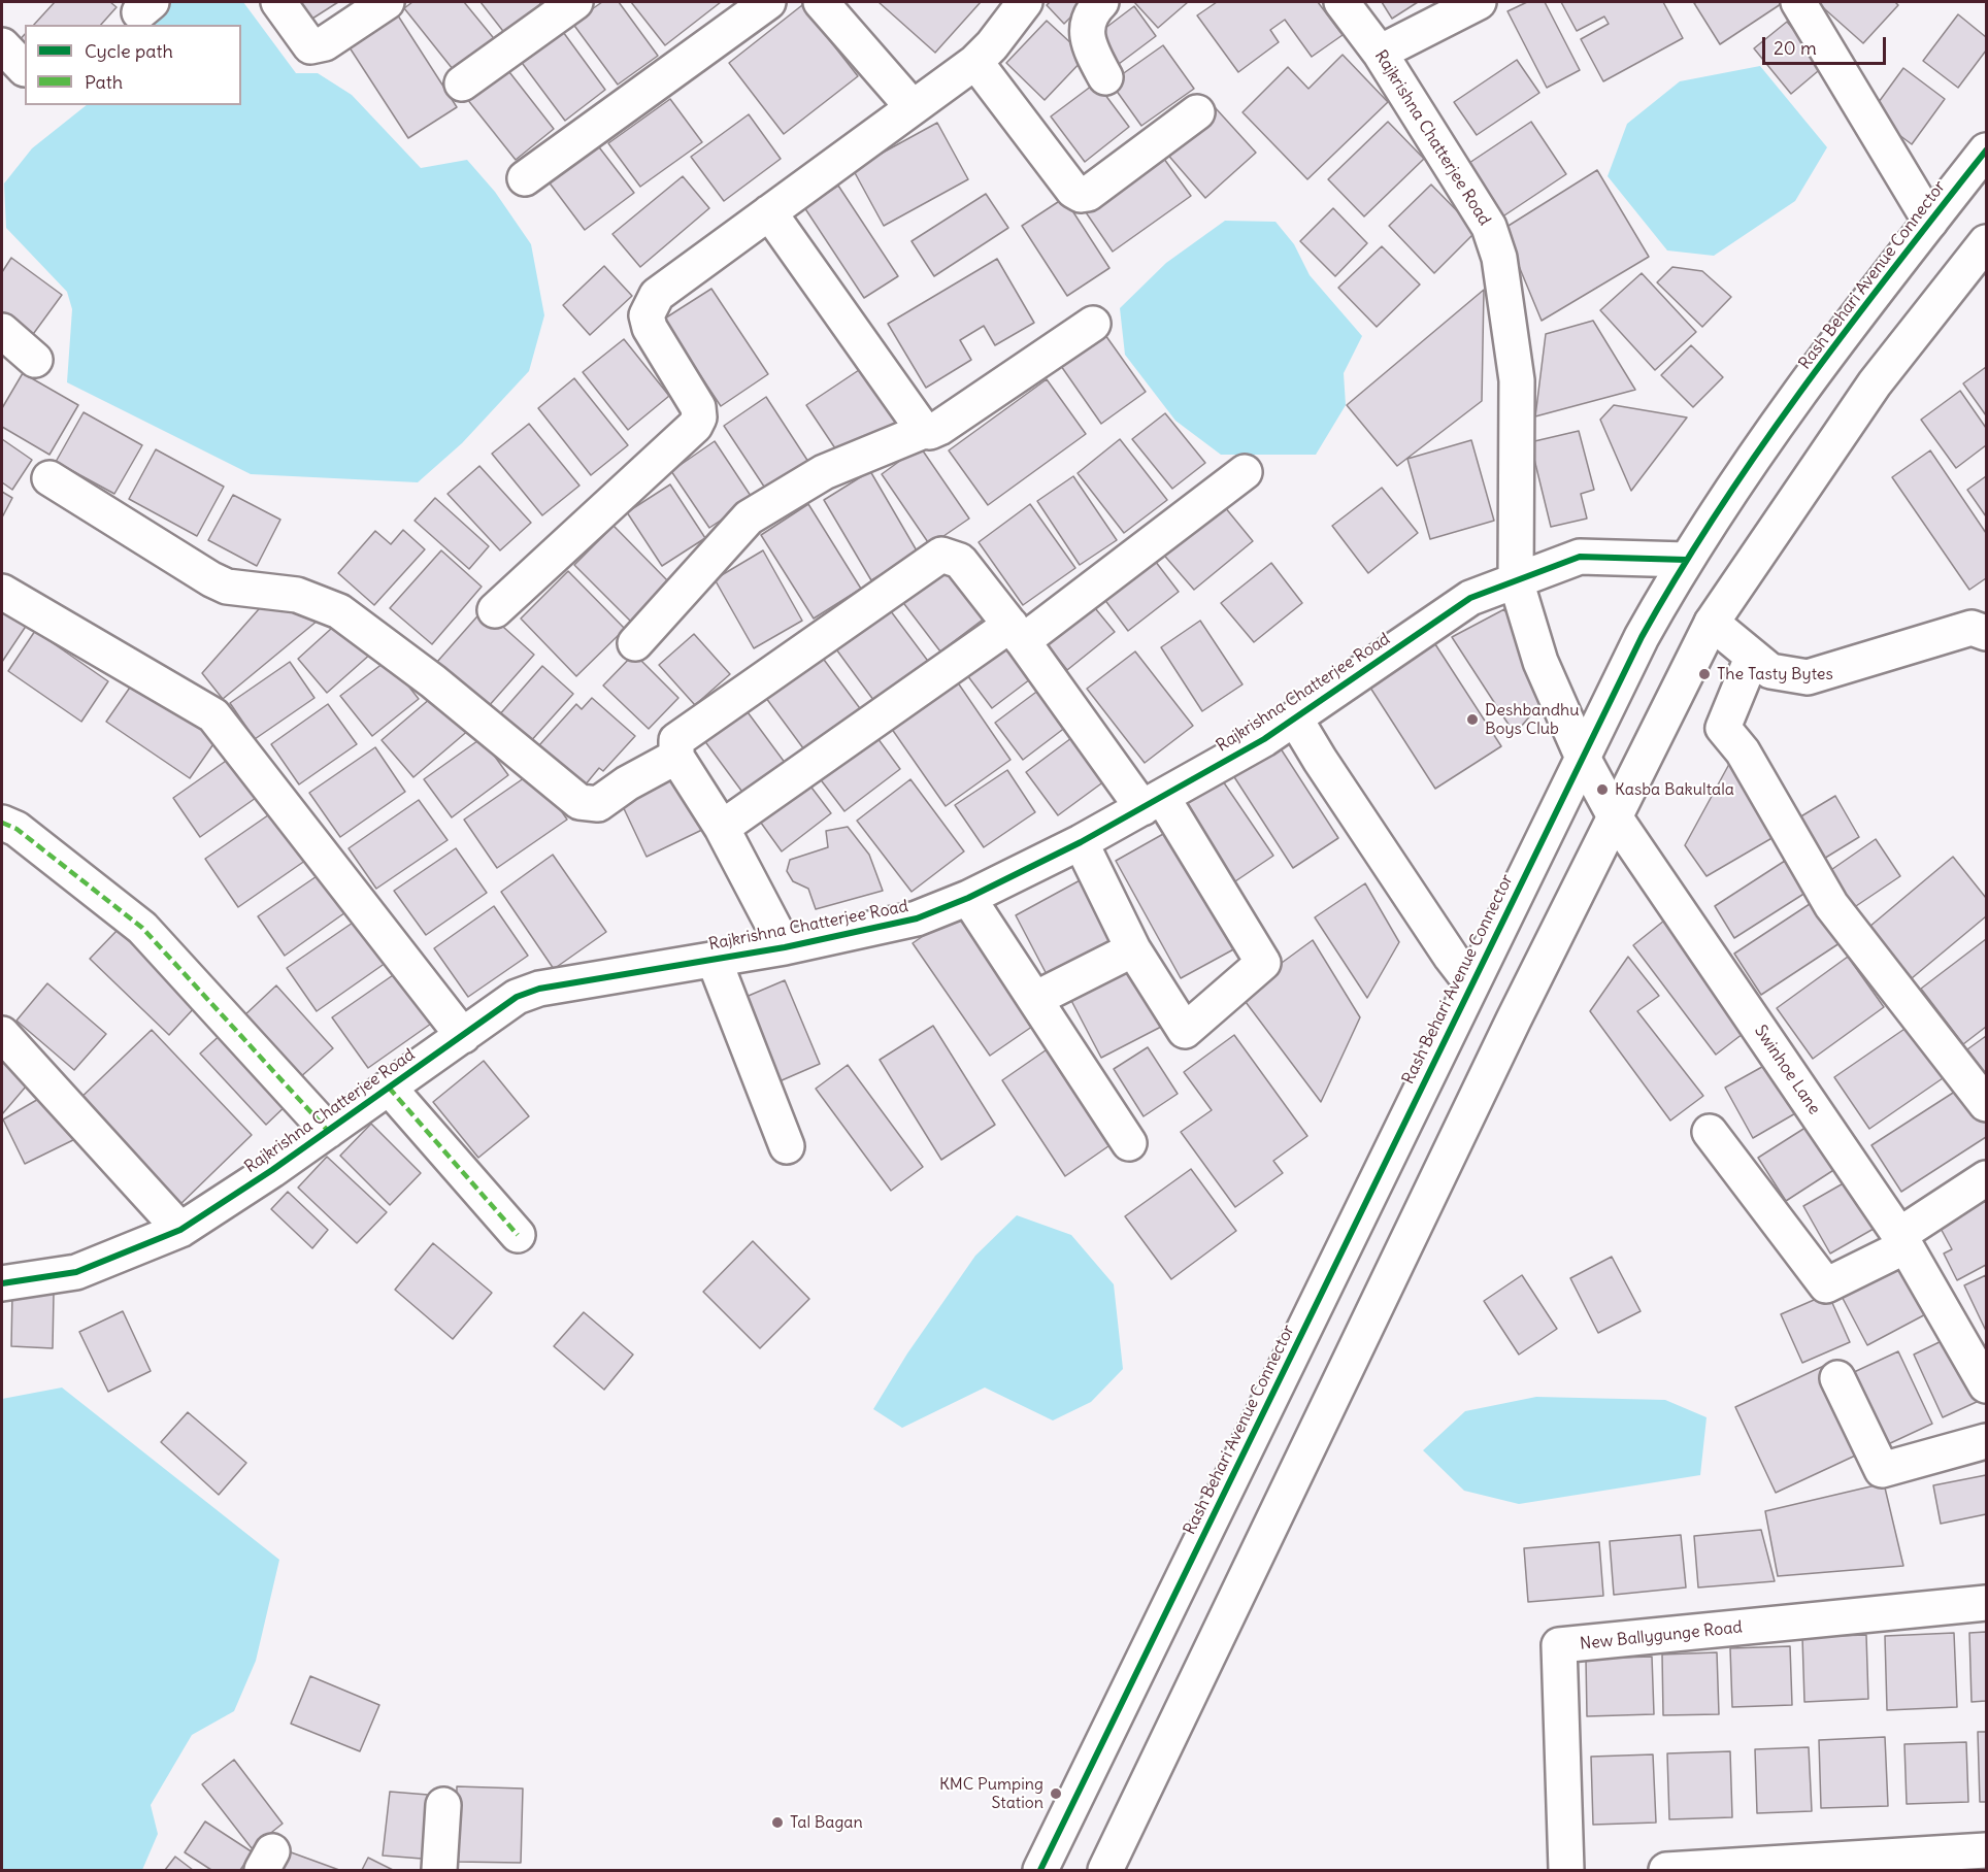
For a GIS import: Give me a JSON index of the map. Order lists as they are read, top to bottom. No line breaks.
{"streets":{"street":["Rajkrishna Chatterjee Road","Rash Behari Avenue Connector","Swinhoe Lane","New Ballygunge Road"]},"crossings":[["Rajkrishna Chatterjee Road","Rash Behari Avenue Connector"],["Rajkrishna Chatterjee Road","Swinhoe Lane"]],"places":["The Tasty Bytes","Deshbandhu Boys Club","Kasba Bakultala","KMC Pumping Station","Tal Bagan"],"legend":["Cycle path","Path"],"scale_bar":"20 m"}
